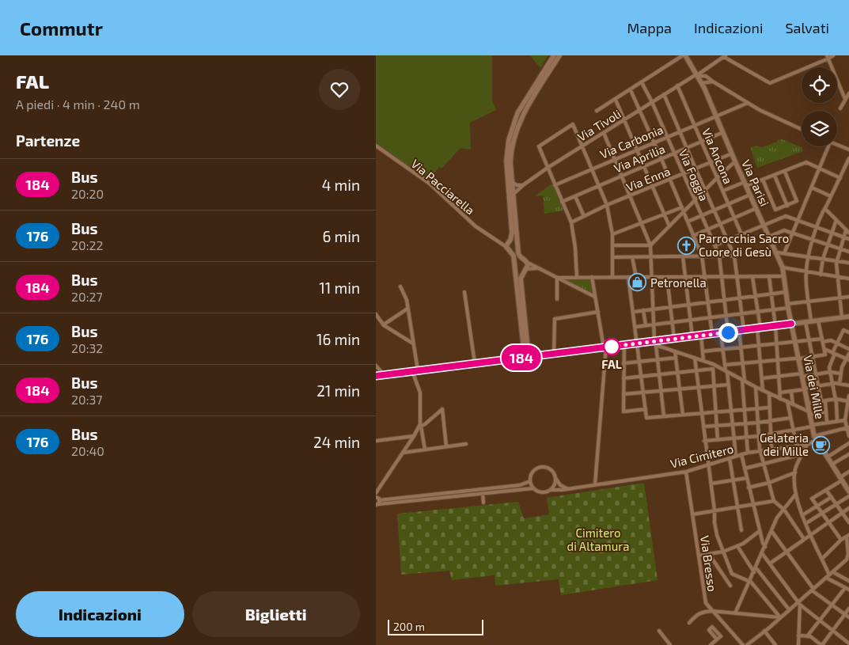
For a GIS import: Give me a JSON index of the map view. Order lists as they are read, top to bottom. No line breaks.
{"streets":{"main road":["Via Parisi","Via dei Mille"],"street":["Via Tivoli","Via Carbonia","Via Ancona","Via Aprilia","Via Foggia","Via Enna","Via Pacciarella","Via Cimitero","Via Bresso"]},"crossings":[["Via Tivoli","Via Ancona"],["Via Tivoli","Via Foggia"],["Via Tivoli","Via Parisi"],["Via Carbonia","Via Ancona"],["Via Carbonia","Via Foggia"],["Via Carbonia","Via Parisi"],["Via Ancona","Via Aprilia"],["Via Ancona","Via Enna"],["Via Aprilia","Via Foggia"],["Via Aprilia","Via Parisi"],["Via Foggia","Via Enna"],["Via Enna","Via Parisi"],["Via Parisi","Via dei Mille"],["Via dei Mille","Via Cimitero"],["Via Cimitero","Via Bresso"]],"parks":["Cimitero di Altamura"],"places":{"church":["Parrocchia Sacro Cuore di Gesù"],"shop":["Petronella"],"other":["FAL"],"cafe":["Gelateria dei Mille"]},"lines":["bus line 184"],"scale_bar":"200 m","page":{"header":"Commutr","nav":["Mappa","Indicazioni","Salvati"],"heading":[["FAL","A piedi · 4 min · 240 m"],"Partenze"],"on_map":"184","list":[{"mark":"184","name":"Bus","note":"20:20","value":"4 min"},{"mark":"176","name":"Bus","note":"20:22","value":"6 min"},{"mark":"184","name":"Bus","note":"20:27","value":"11 min"},{"mark":"176","name":"Bus","note":"20:32","value":"16 min"},{"mark":"184","name":"Bus","note":"20:37","value":"21 min"},{"mark":"176","name":"Bus","note":"20:40","value":"24 min"}],"buttons":["Indicazioni","Biglietti"],"scale":"200 m"}}
